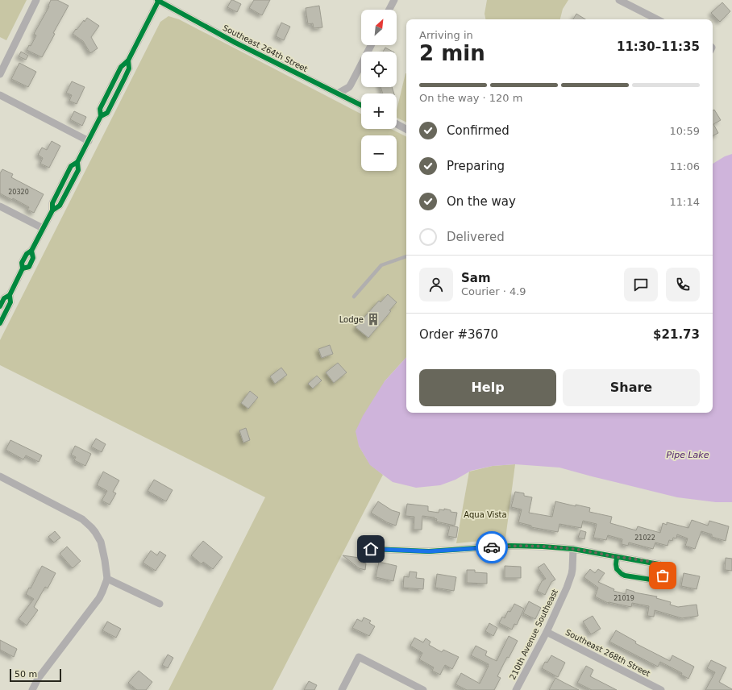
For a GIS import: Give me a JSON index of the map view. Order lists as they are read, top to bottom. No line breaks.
{"streets":{"street":["Southeast 264th Street","210th Avenue Southeast","Southeast 268th Street"]},"crossings":[["210th Avenue Southeast","Southeast 268th Street"]],"water":["Pipe Lake"],"parks":["Aqua Vista"],"places":{"building":["Lodge"]},"house_numbers":["20320","21022","21019"],"scale_bar":"50 m","north":"top right","page":{"map_buttons":["+","−"],"heading":["2 min","Arriving in","11:30–11:35"],"panel":["Sam","Courier · 4.9","Order #3670","$21.73"],"bar":"On the way · 120 m","list":[["Confirmed","10:59"],["Preparing","11:06"],["On the way","11:14"],"Delivered"],"buttons":["Help","Share"],"scale":"50 m"}}
